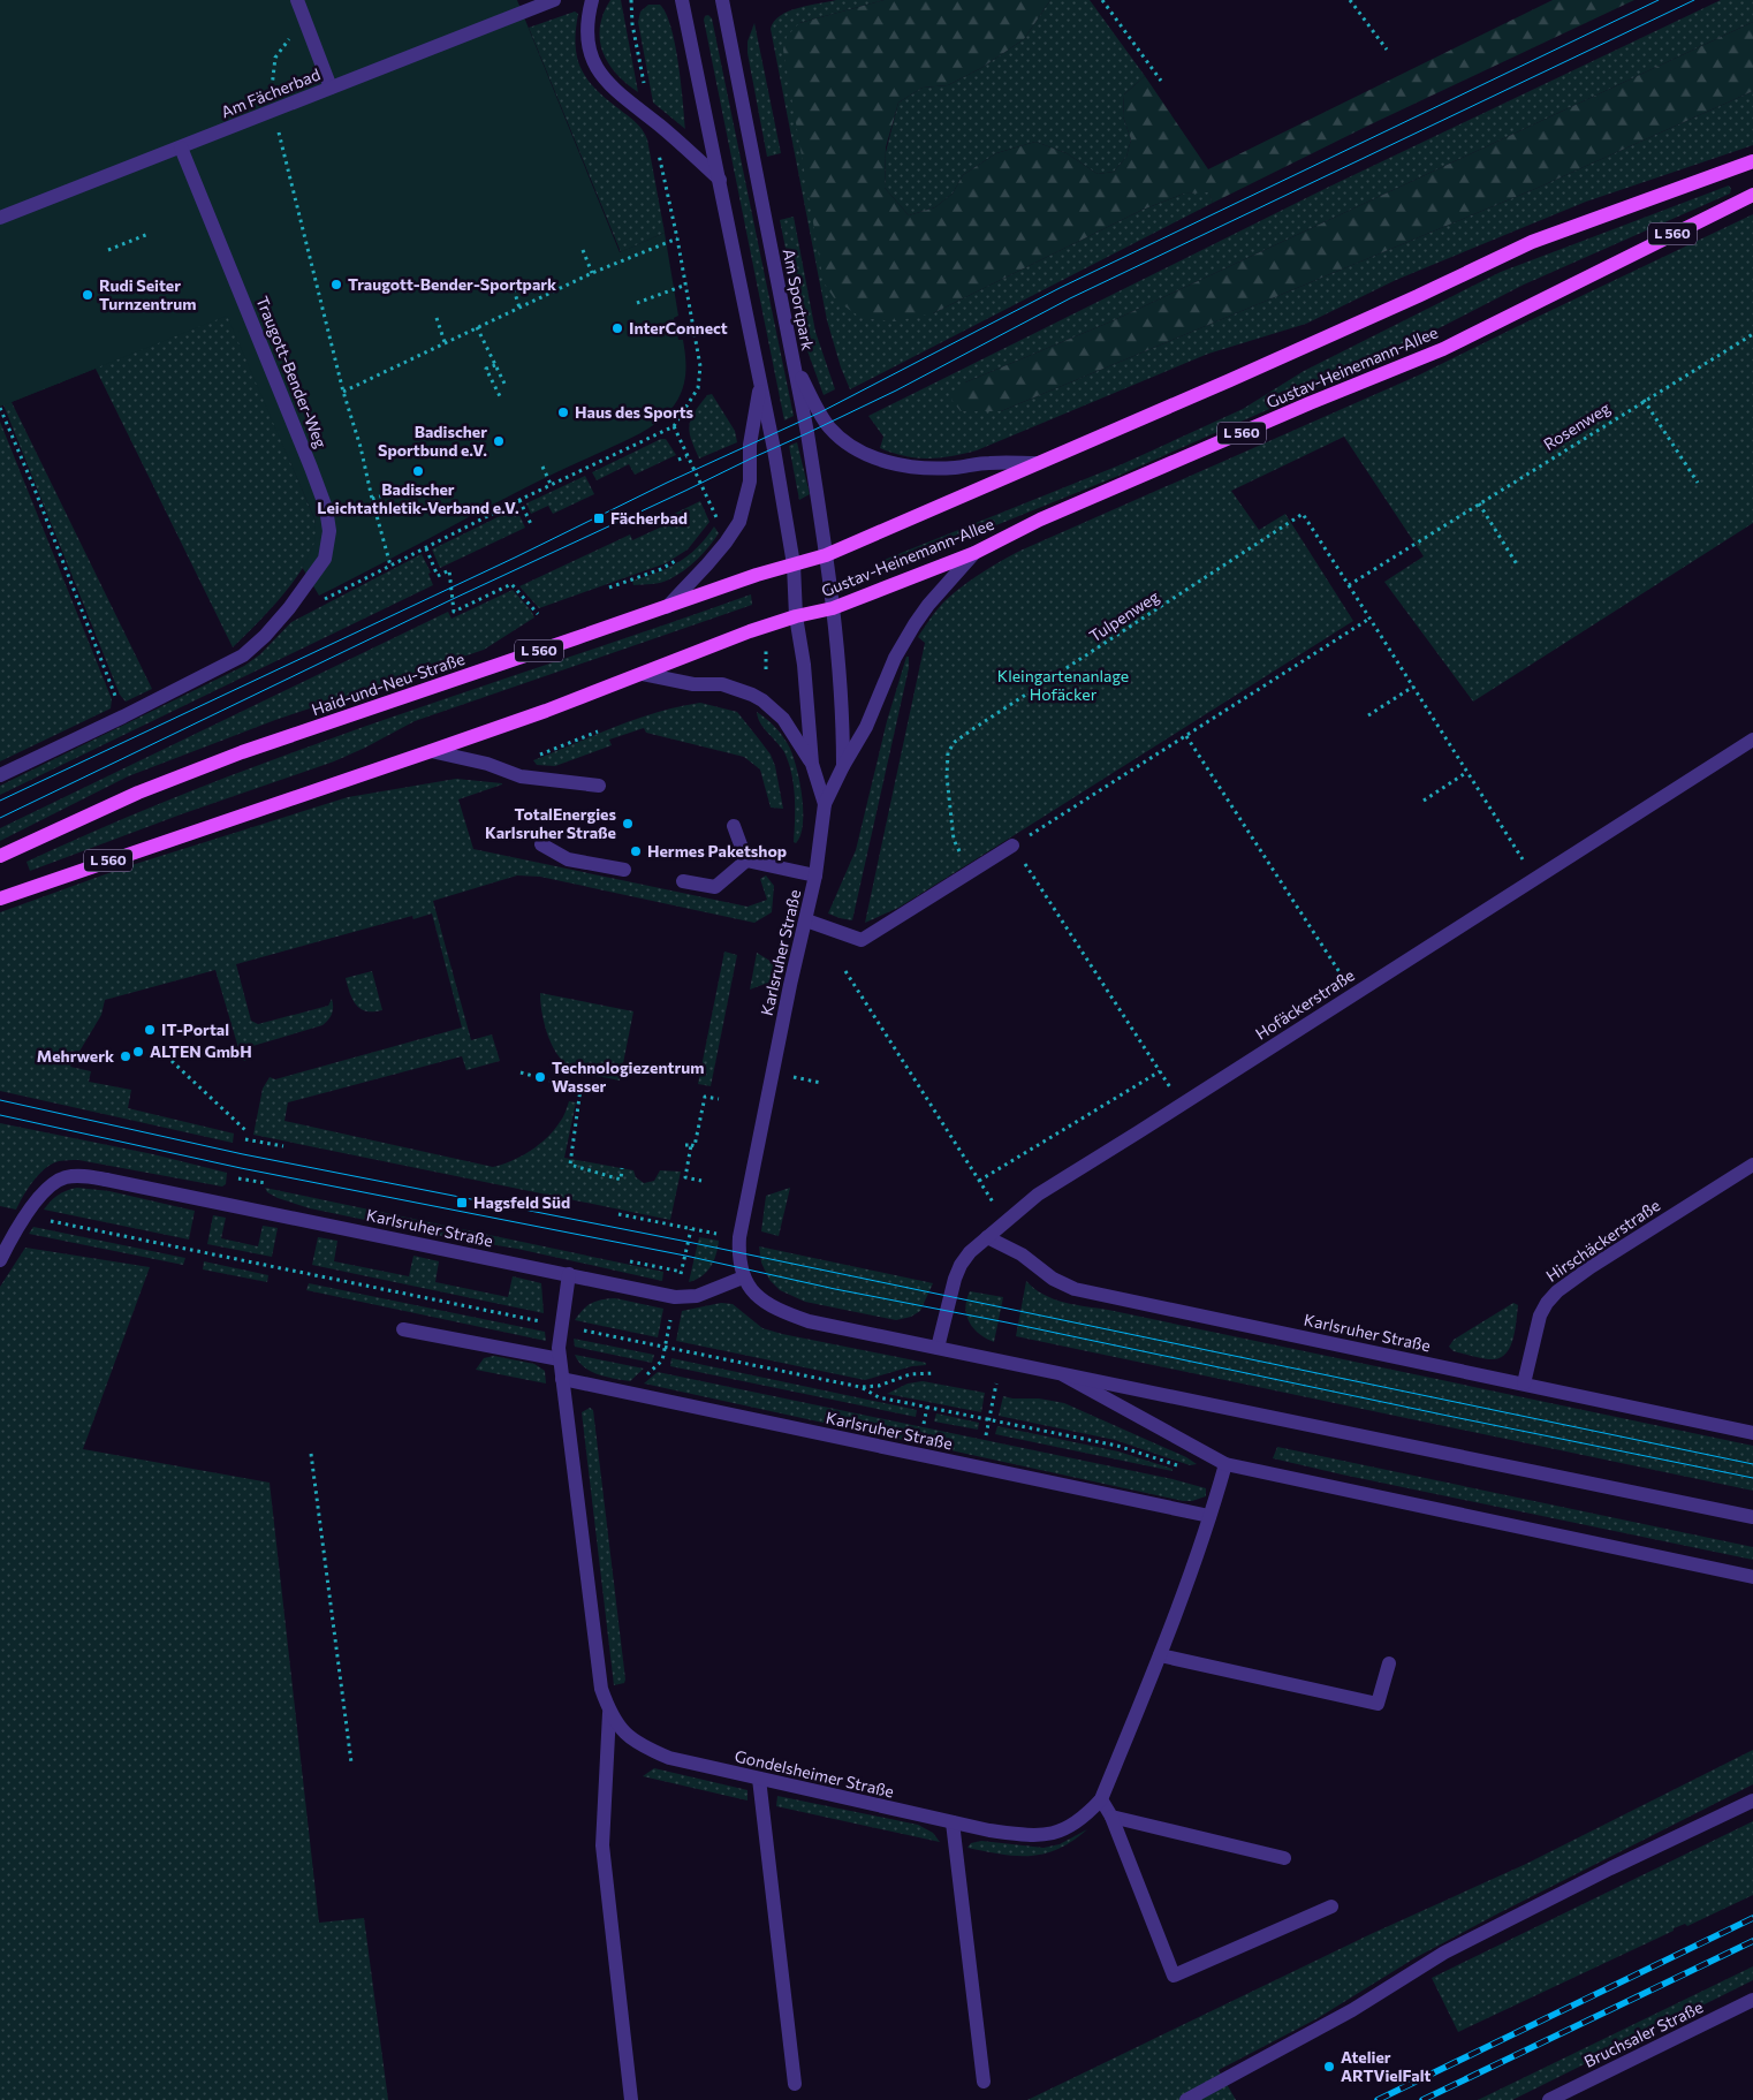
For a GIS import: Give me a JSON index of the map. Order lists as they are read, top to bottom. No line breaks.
{"streets":{"main road":["L 560","Gustav-Heinemann-Allee","Haid-und-Neu-Straße"],"street":["Am Fächerbad","Am Sportpark","Traugott-Bender-Weg","Karlsruher Straße","Hofäckerstraße","Hirschäckerstraße","Gondelsheimer Straße","Bruchsaler Straße"],"path":["Rosenweg","Tulpenweg"]},"crossings":[["Am Fächerbad","Traugott-Bender-Weg"],["L 560","Gustav-Heinemann-Allee"],["L 560","Karlsruher Straße"],["Am Sportpark","Gustav-Heinemann-Allee"],["Am Sportpark","Karlsruher Straße"],["Gustav-Heinemann-Allee","Haid-und-Neu-Straße"],["Gustav-Heinemann-Allee","Karlsruher Straße"],["Rosenweg","Tulpenweg"],["Haid-und-Neu-Straße","Karlsruher Straße"],["Karlsruher Straße","Hofäckerstraße"],["Karlsruher Straße","Hirschäckerstraße"],["Karlsruher Straße","Gondelsheimer Straße"]],"parks":["Kleingartenanlage Hofäcker"],"places":{"other":["Traugott-Bender-Sportpark","Rudi Seiter Turnzentrum","InterConnect","Haus des Sports","Badischer Sportbund e.V.","Badischer Leichtathletik-Verband e.V.","TotalEnergies Karlsruher Straße","Hermes Paketshop","IT-Portal","ALTEN GmbH","Mehrwerk","Technologiezentrum Wasser","Atelier ARTVielFalt"],"transit":["Fächerbad","Hagsfeld Süd"]}}
